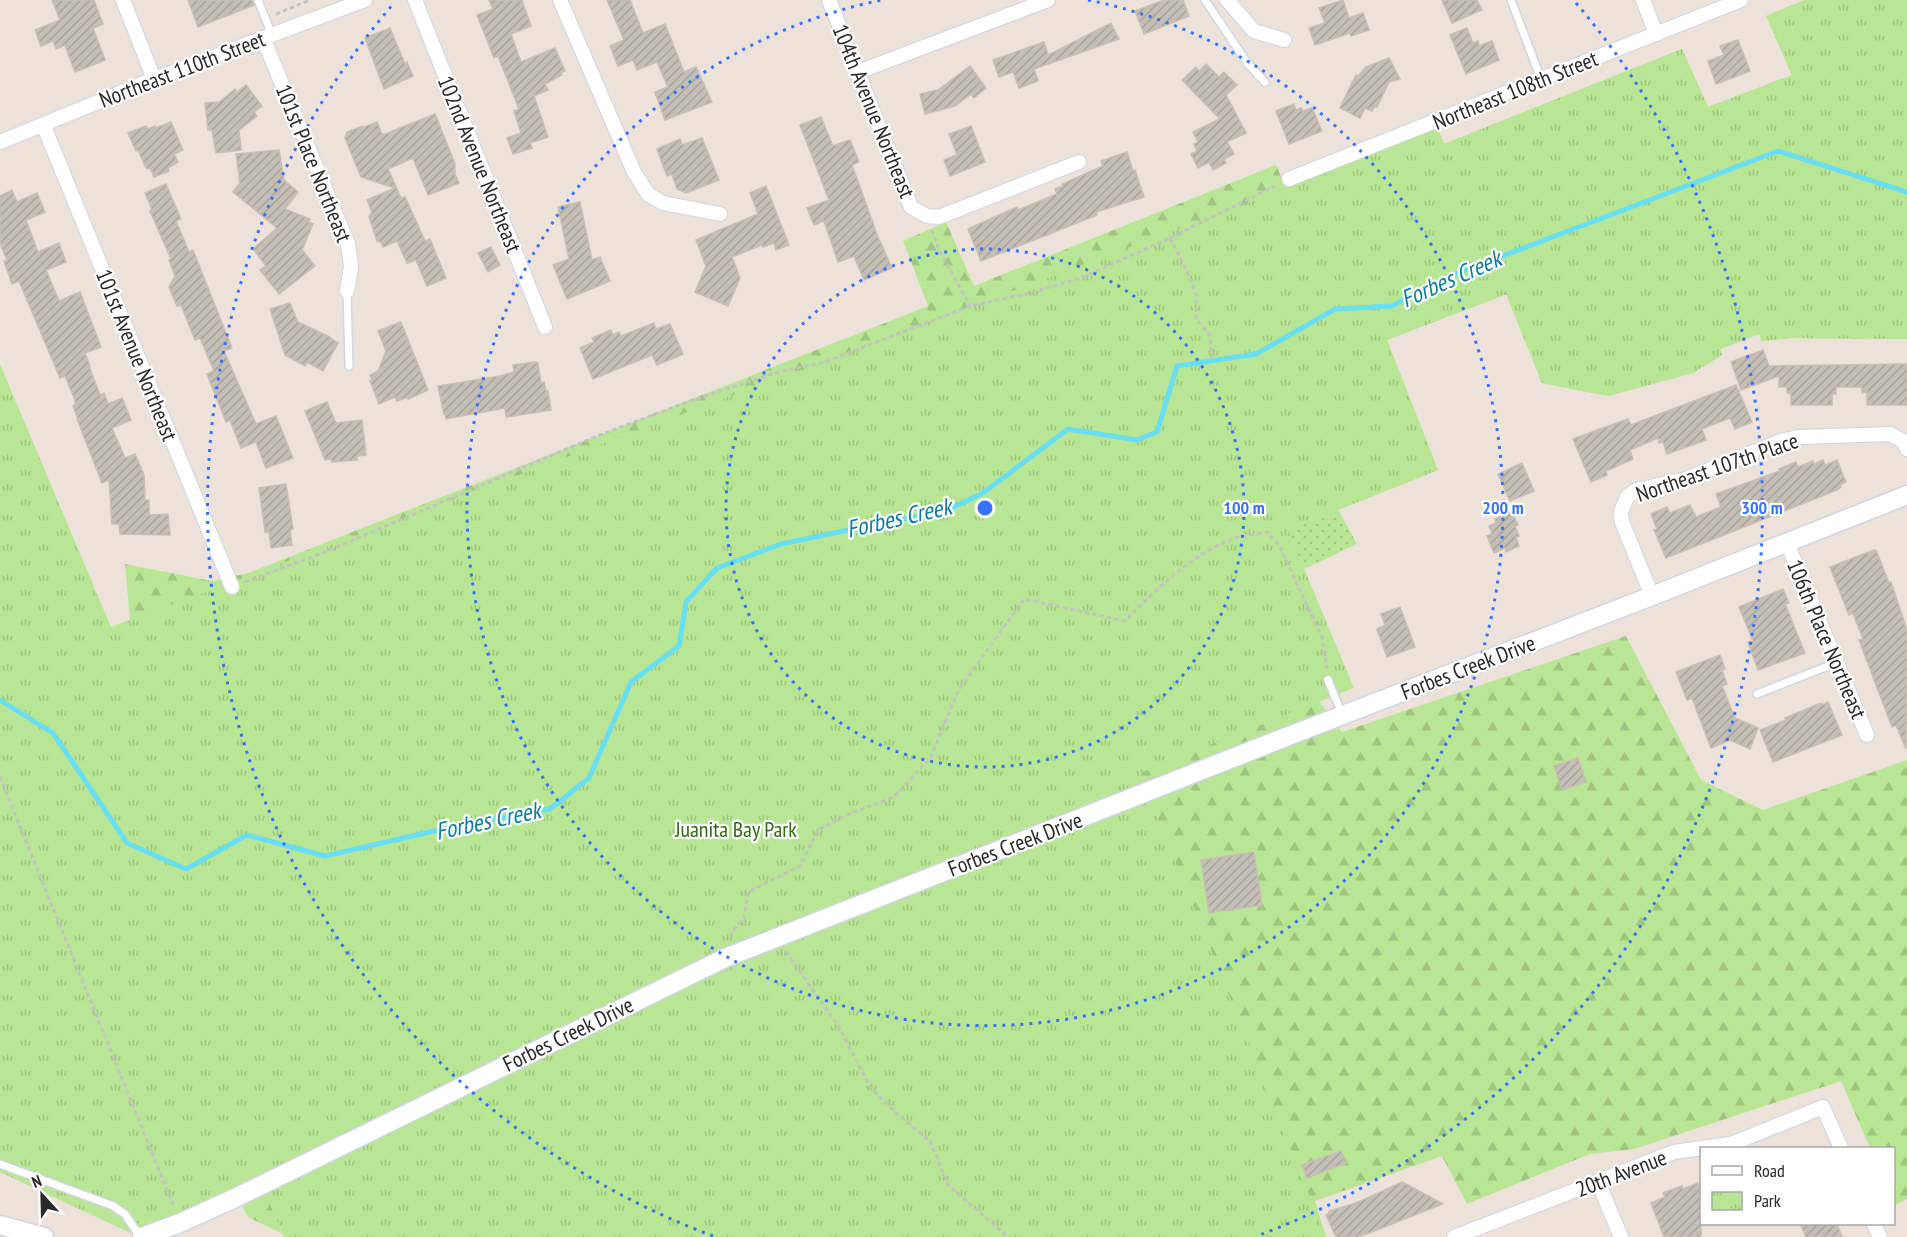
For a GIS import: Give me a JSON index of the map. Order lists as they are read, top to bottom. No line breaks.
{"streets":{"street":["Northeast 110th Street","Northeast 108th Street","104th Avenue Northeast","101st Place Northeast","102nd Avenue Northeast","101st Avenue Northeast","Northeast 107th Place","106th Place Northeast","Forbes Creek Drive","20th Avenue"]},"crossings":[["Northeast 110th Street","101st Place Northeast"],["Northeast 110th Street","101st Avenue Northeast"],["Northeast 107th Place","Forbes Creek Drive"],["106th Place Northeast","Forbes Creek Drive"]],"water":["Forbes Creek"],"parks":["Juanita Bay Park"],"legend":["Road","Park"],"north":"top","rings":["100 m","200 m","300 m"]}
